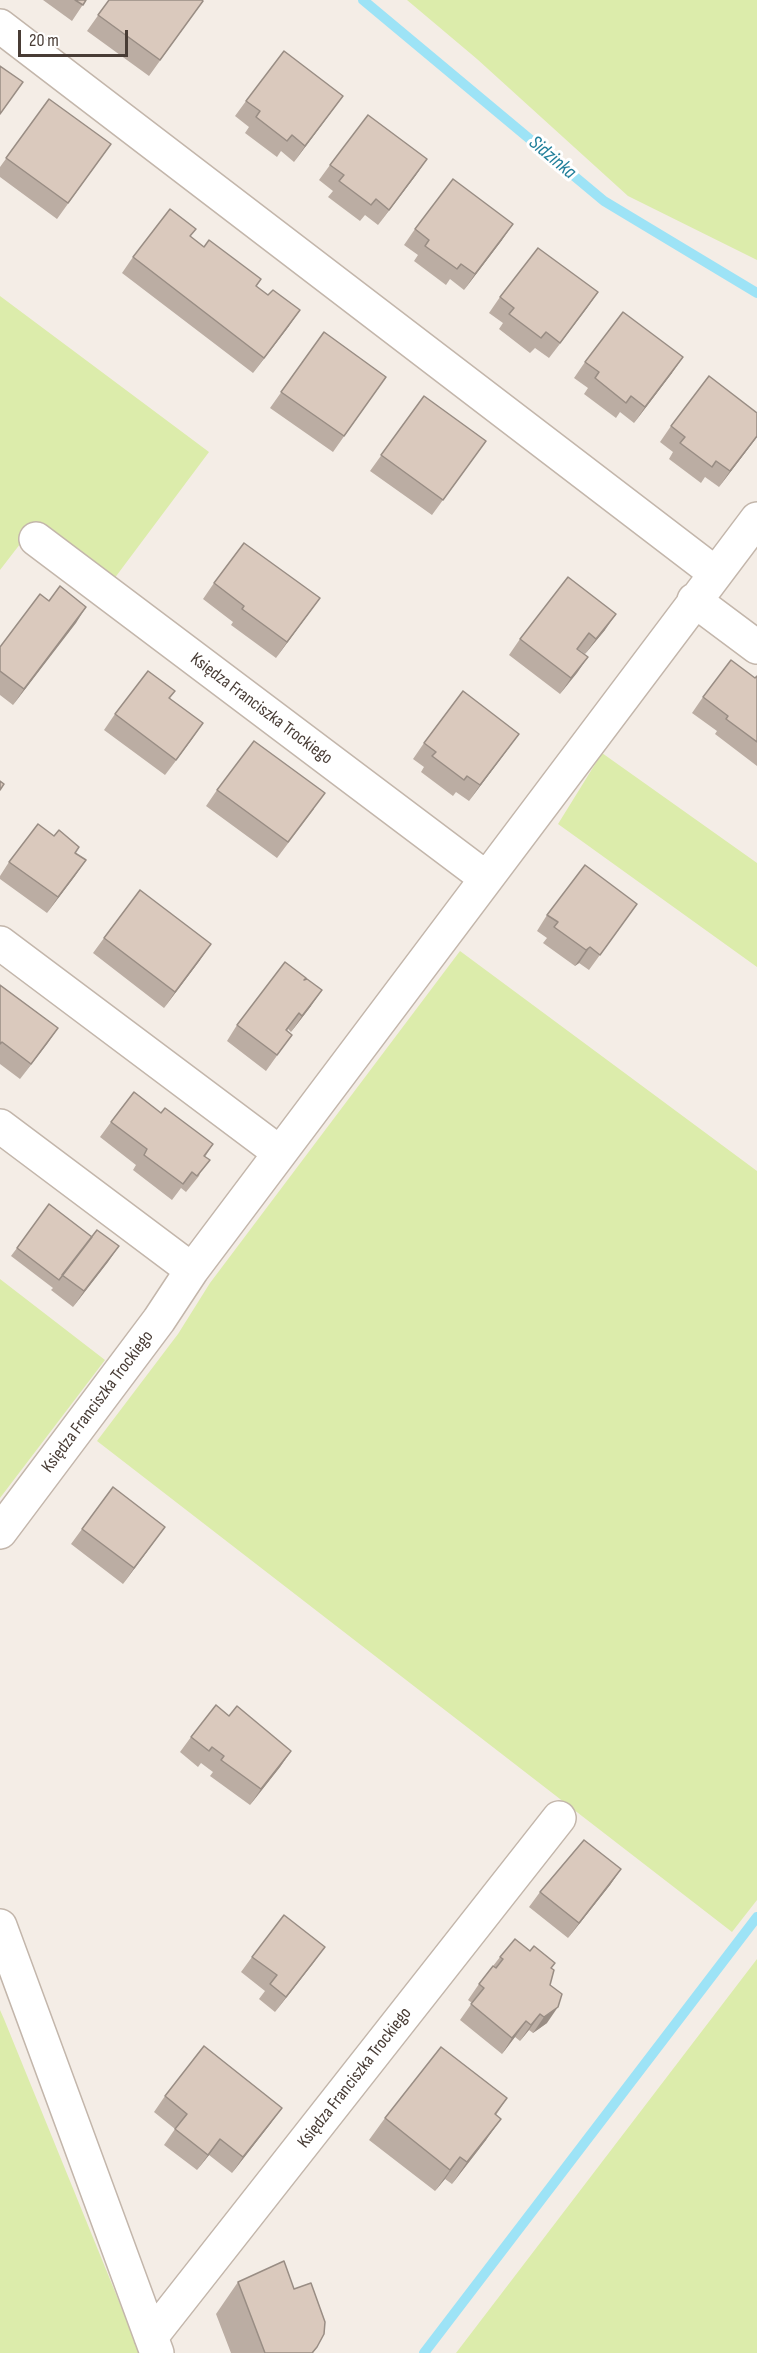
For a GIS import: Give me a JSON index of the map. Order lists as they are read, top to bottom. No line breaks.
{"streets":{"street":["Księdza Franciszka Trockiego"]},"water":["Sidzinka"],"scale_bar":"20 m"}
